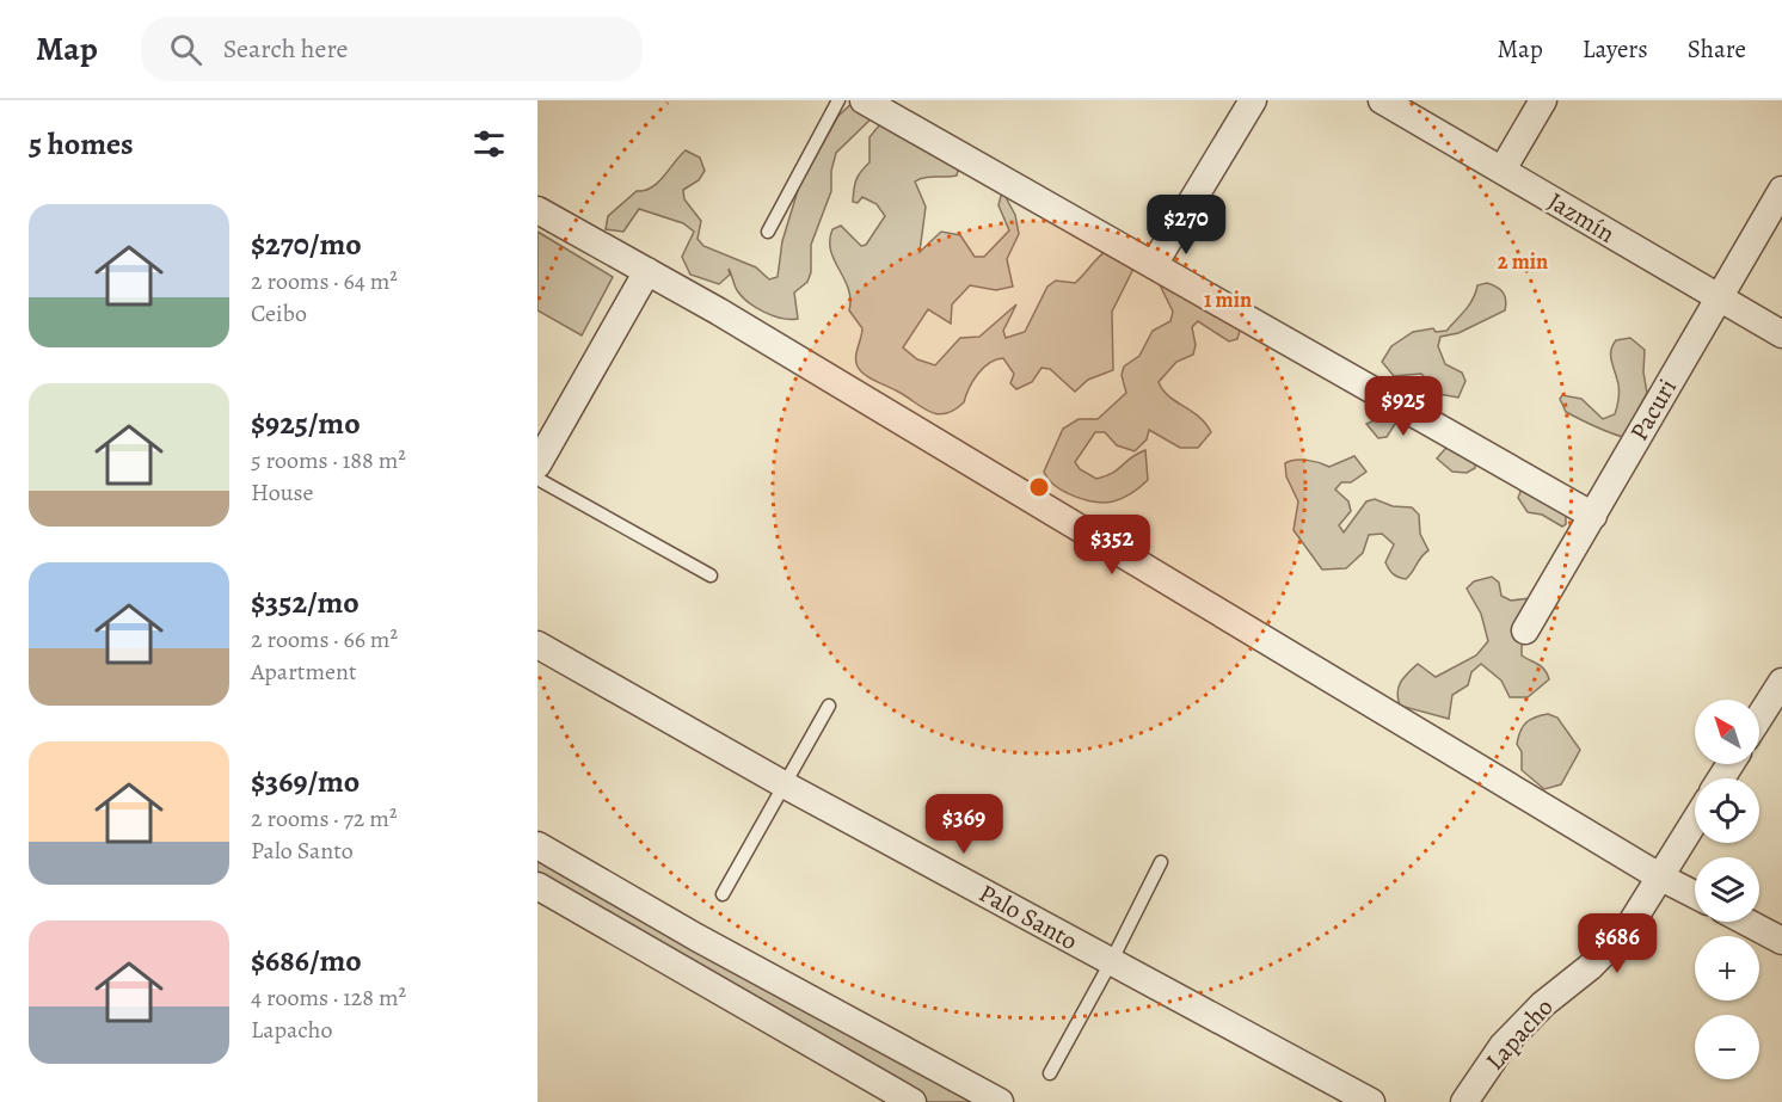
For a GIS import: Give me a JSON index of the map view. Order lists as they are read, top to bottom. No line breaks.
{"streets":{"street":["Jazmín","Pacuri","Palo Santo","Lapacho"]},"crossings":[["Jazmín","Pacuri"]],"north":"top left","page":{"header":"Map","search":"Search here","nav":["Map","Layers","Share"],"heading":"5 homes","list":[{"name":"$270/mo","note":"2 rooms · 64 m² · Ceibo"},{"name":"$925/mo","note":"5 rooms · 188 m² · House"},{"name":"$352/mo","note":"2 rooms · 66 m² · Apartment"},{"name":"$369/mo","note":"2 rooms · 72 m² · Palo Santo"},{"name":"$686/mo","note":"4 rooms · 128 m² · Lapacho"}],"price":["$270","$925","$352","$369","$686"],"map_buttons":["+","−"]},"rings":["2 min","1 min"]}
